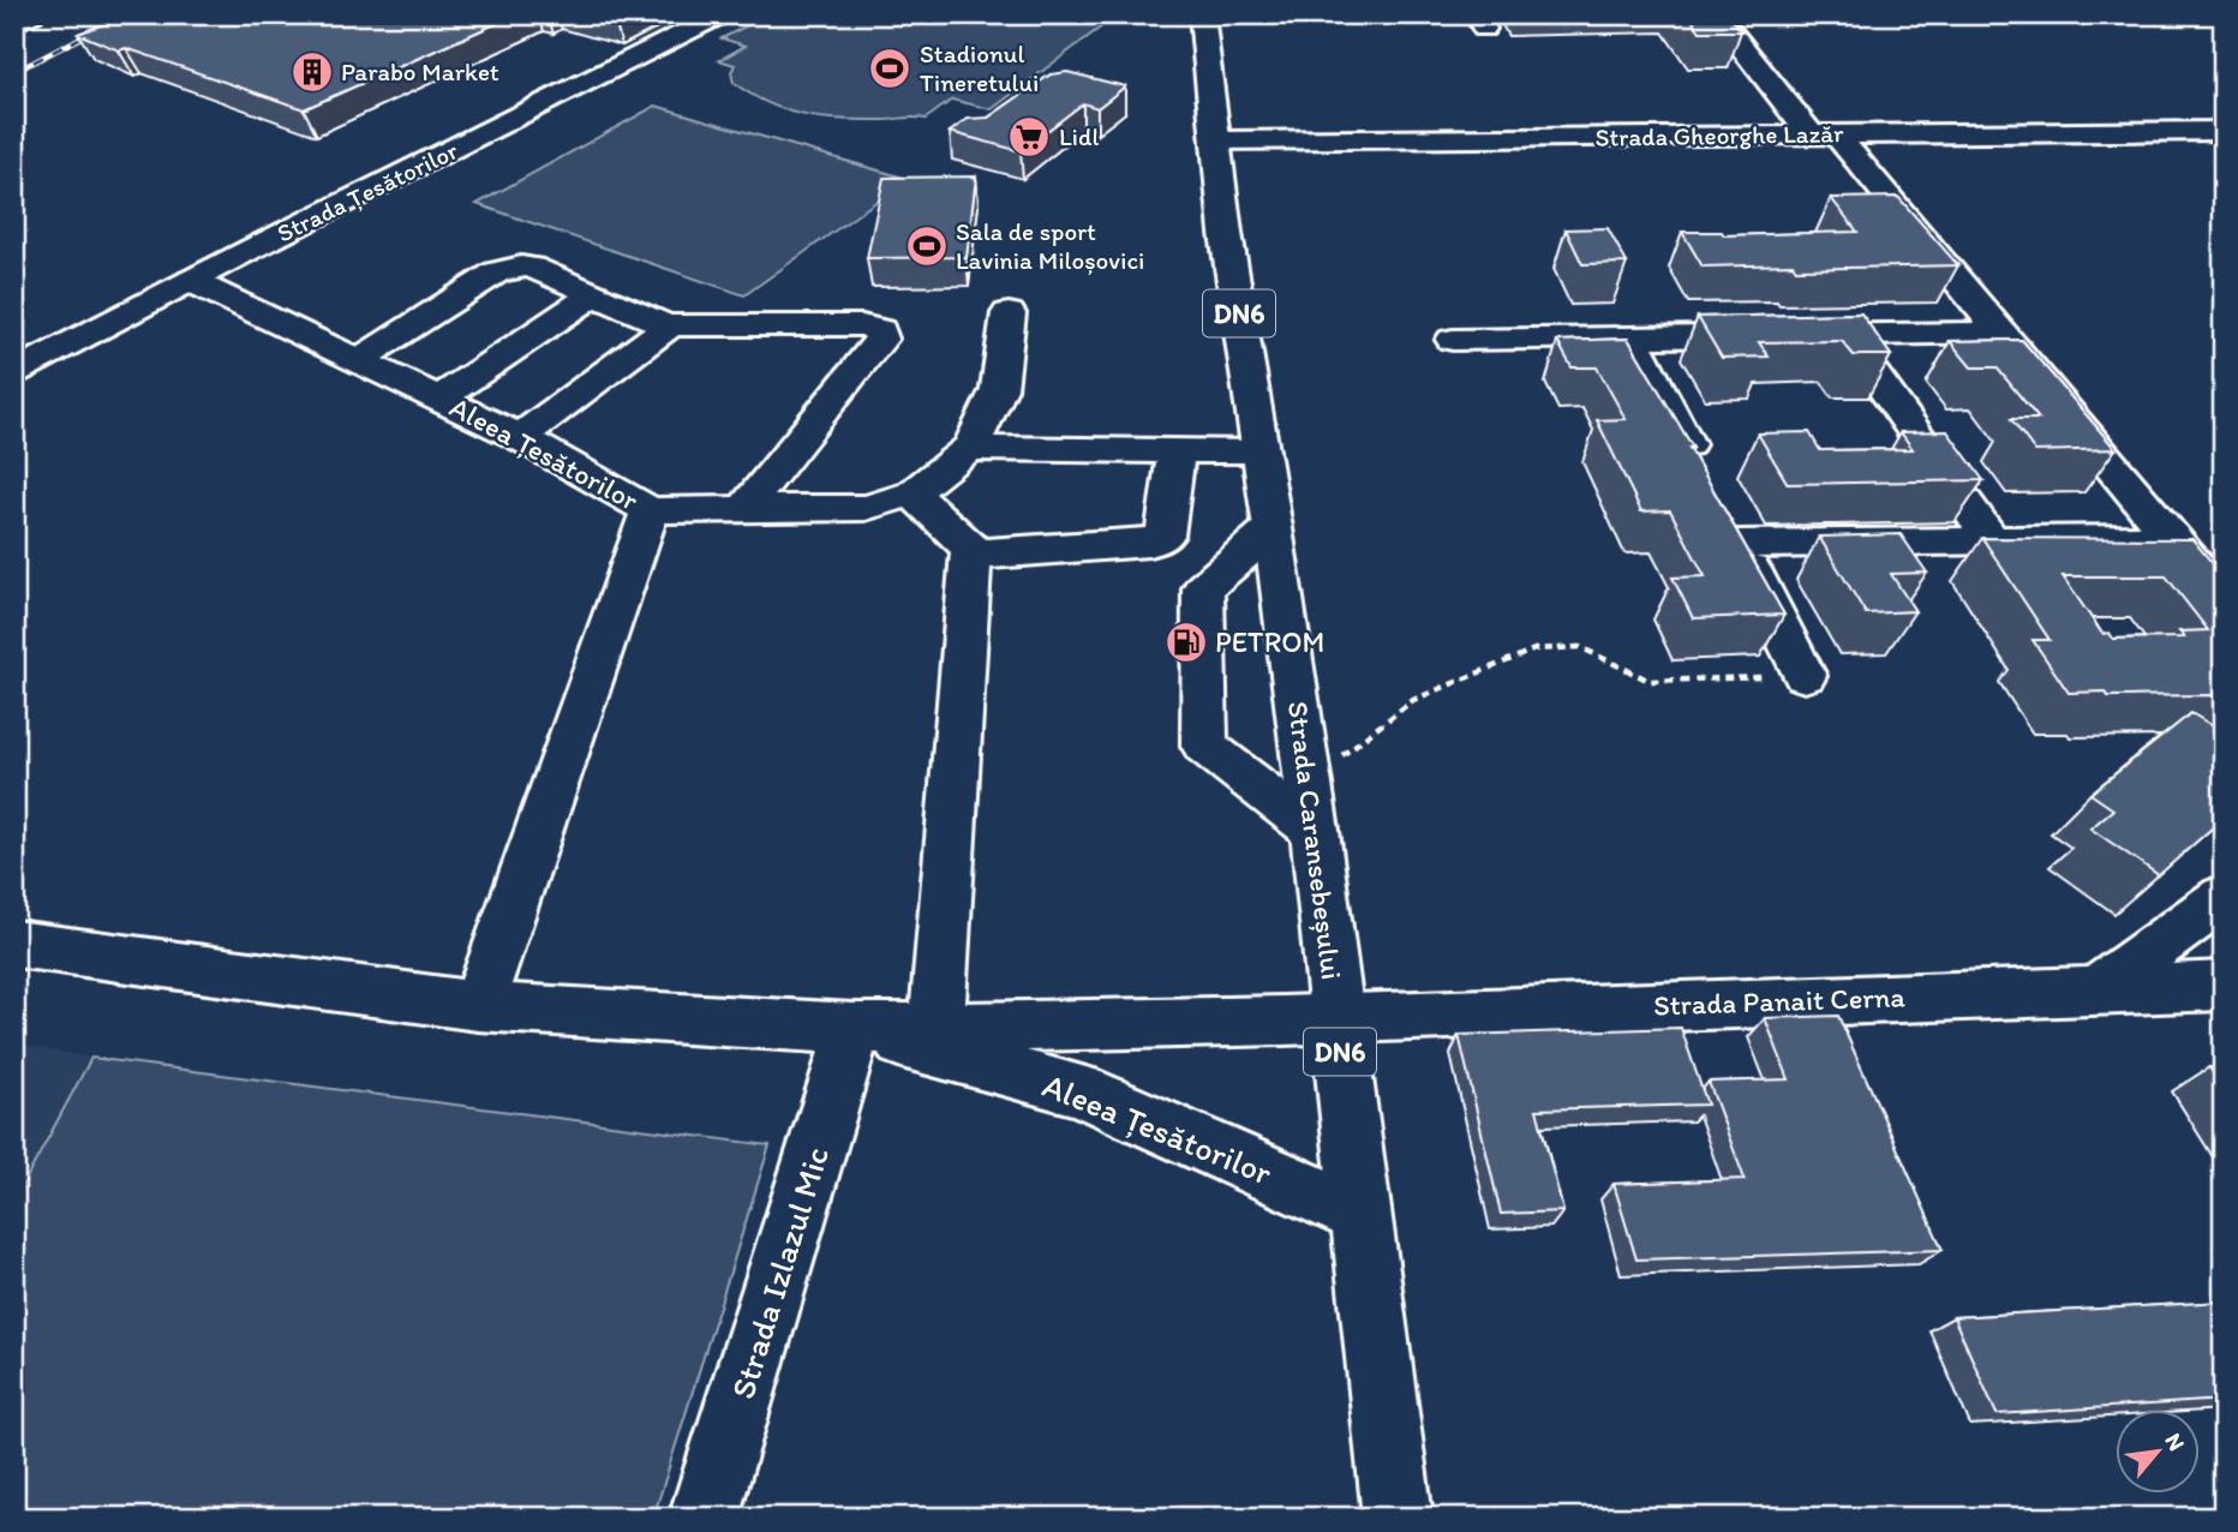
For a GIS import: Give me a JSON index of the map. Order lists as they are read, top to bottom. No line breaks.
{"streets":{"street":["Strada Gheorghe Lazăr","Strada Țesătorilor","DN6","Aleea Țesătorilor","Strada Caransebeșului","Strada Panait Cerna","Strada Izlazul Mic"]},"crossings":[["Strada Gheorghe Lazăr","Strada Caransebeșului"],["Strada Țesătorilor","Aleea Țesătorilor"],["Aleea Țesătorilor","Strada Caransebeșului"],["Aleea Țesătorilor","Strada Panait Cerna"],["Aleea Țesătorilor","Strada Izlazul Mic"],["Strada Caransebeșului","Strada Panait Cerna"]],"places":{"sports":["Stadionul Tineretului","Sala de sport Lavinia Miloșovici"],"building":["Parabo Market"],"supermarket":["Lidl"],"fuel station":["PETROM"]},"north":"top right"}
